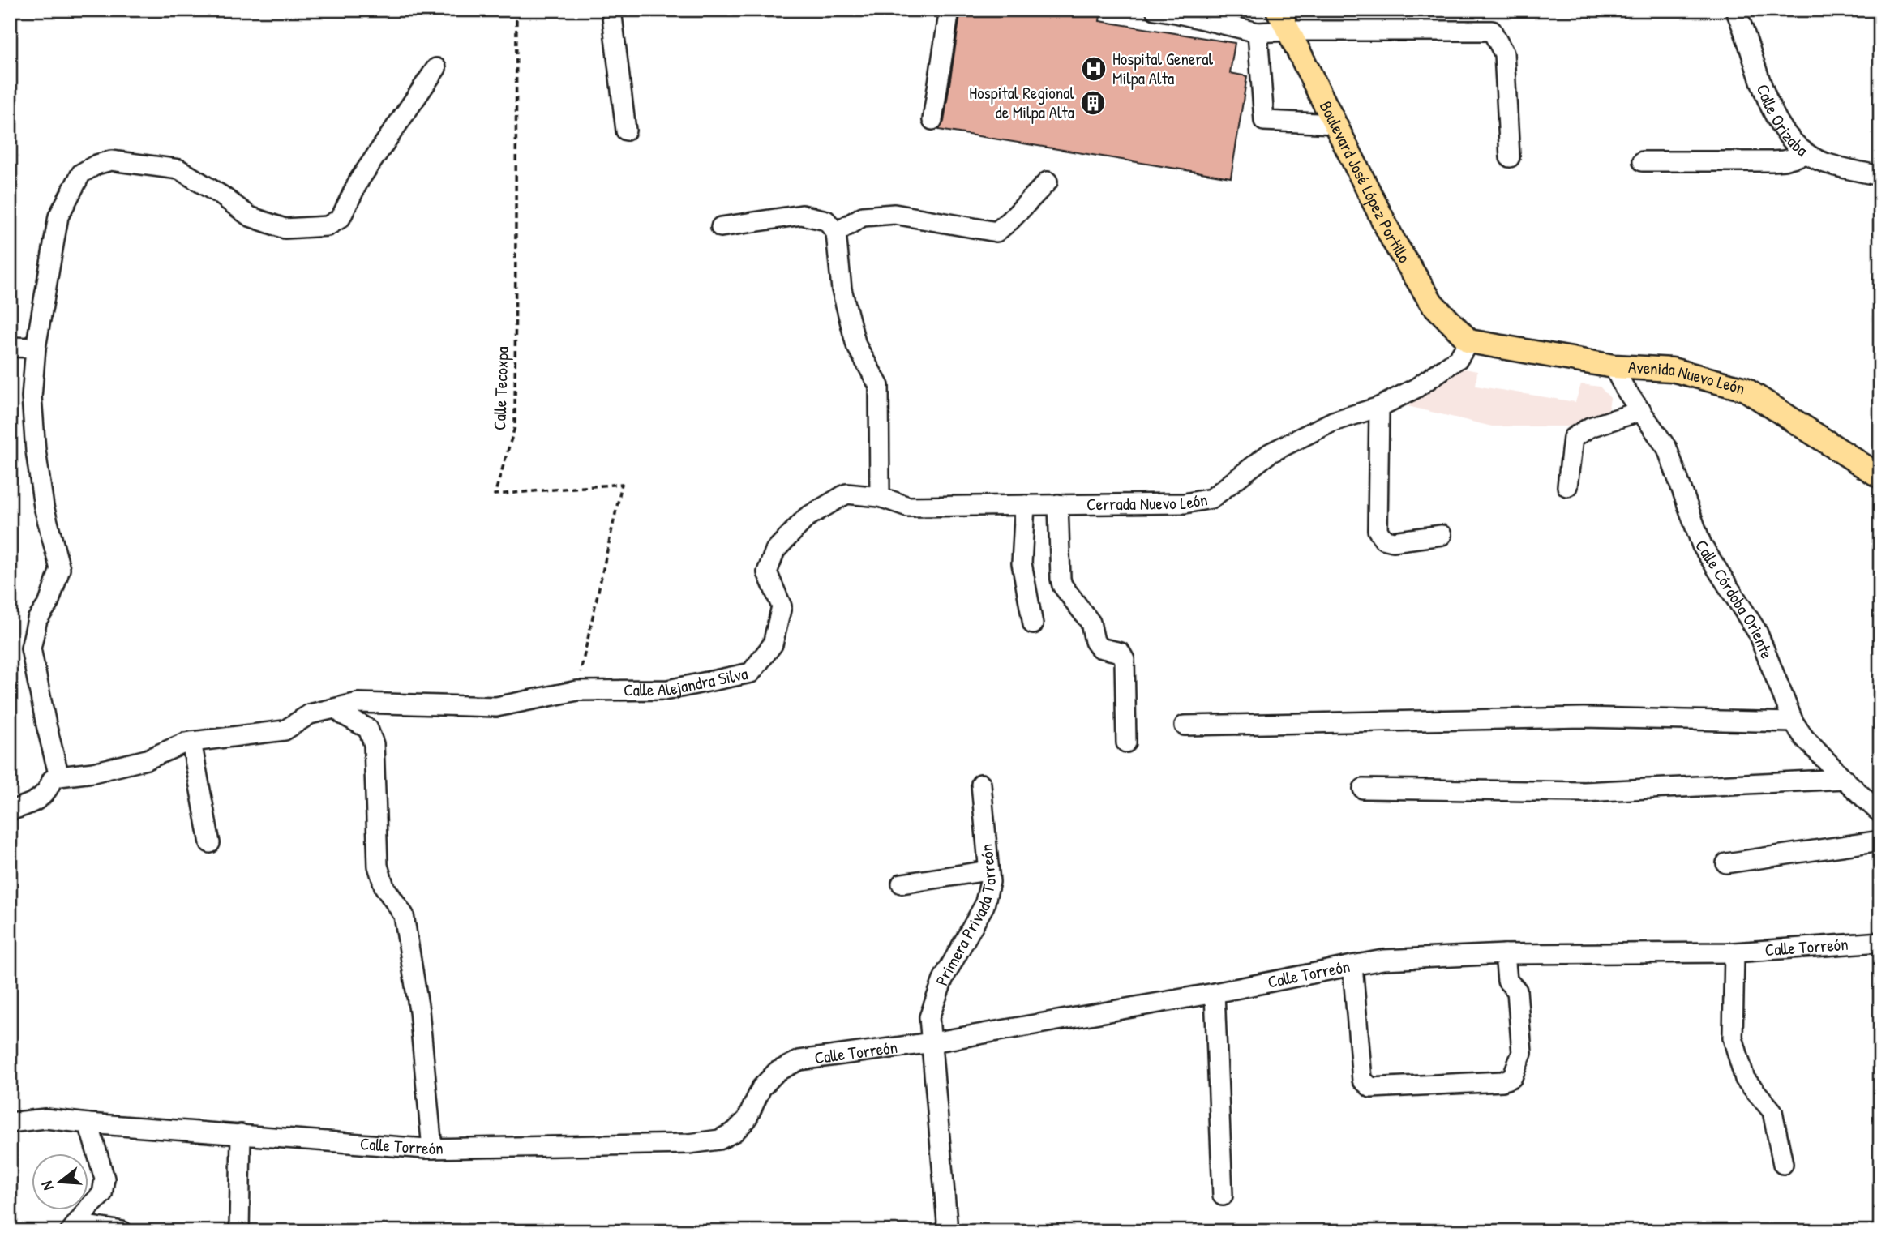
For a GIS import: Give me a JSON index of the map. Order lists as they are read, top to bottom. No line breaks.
{"streets":{"main road":["Boulevard José López Portillo","Avenida Nuevo León"],"street":["Calle Orizaba","Cerrada Nuevo León","Calle Córdoba Oriente","Calle Alejandra Silva","Primera Privada Torreón","Calle Torreón"],"path":["Calle Tecoxpa"]},"crossings":[["Boulevard José López Portillo","Avenida Nuevo León"],["Boulevard José López Portillo","Cerrada Nuevo León"],["Avenida Nuevo León","Cerrada Nuevo León"],["Avenida Nuevo León","Calle Córdoba Oriente"],["Calle Tecoxpa","Calle Alejandra Silva"],["Cerrada Nuevo León","Calle Alejandra Silva"],["Primera Privada Torreón","Calle Torreón"]],"places":{"hospital":["Hospital General Milpa Alta"],"building":["Hospital Regional de Milpa Alta"]},"north":"left"}
